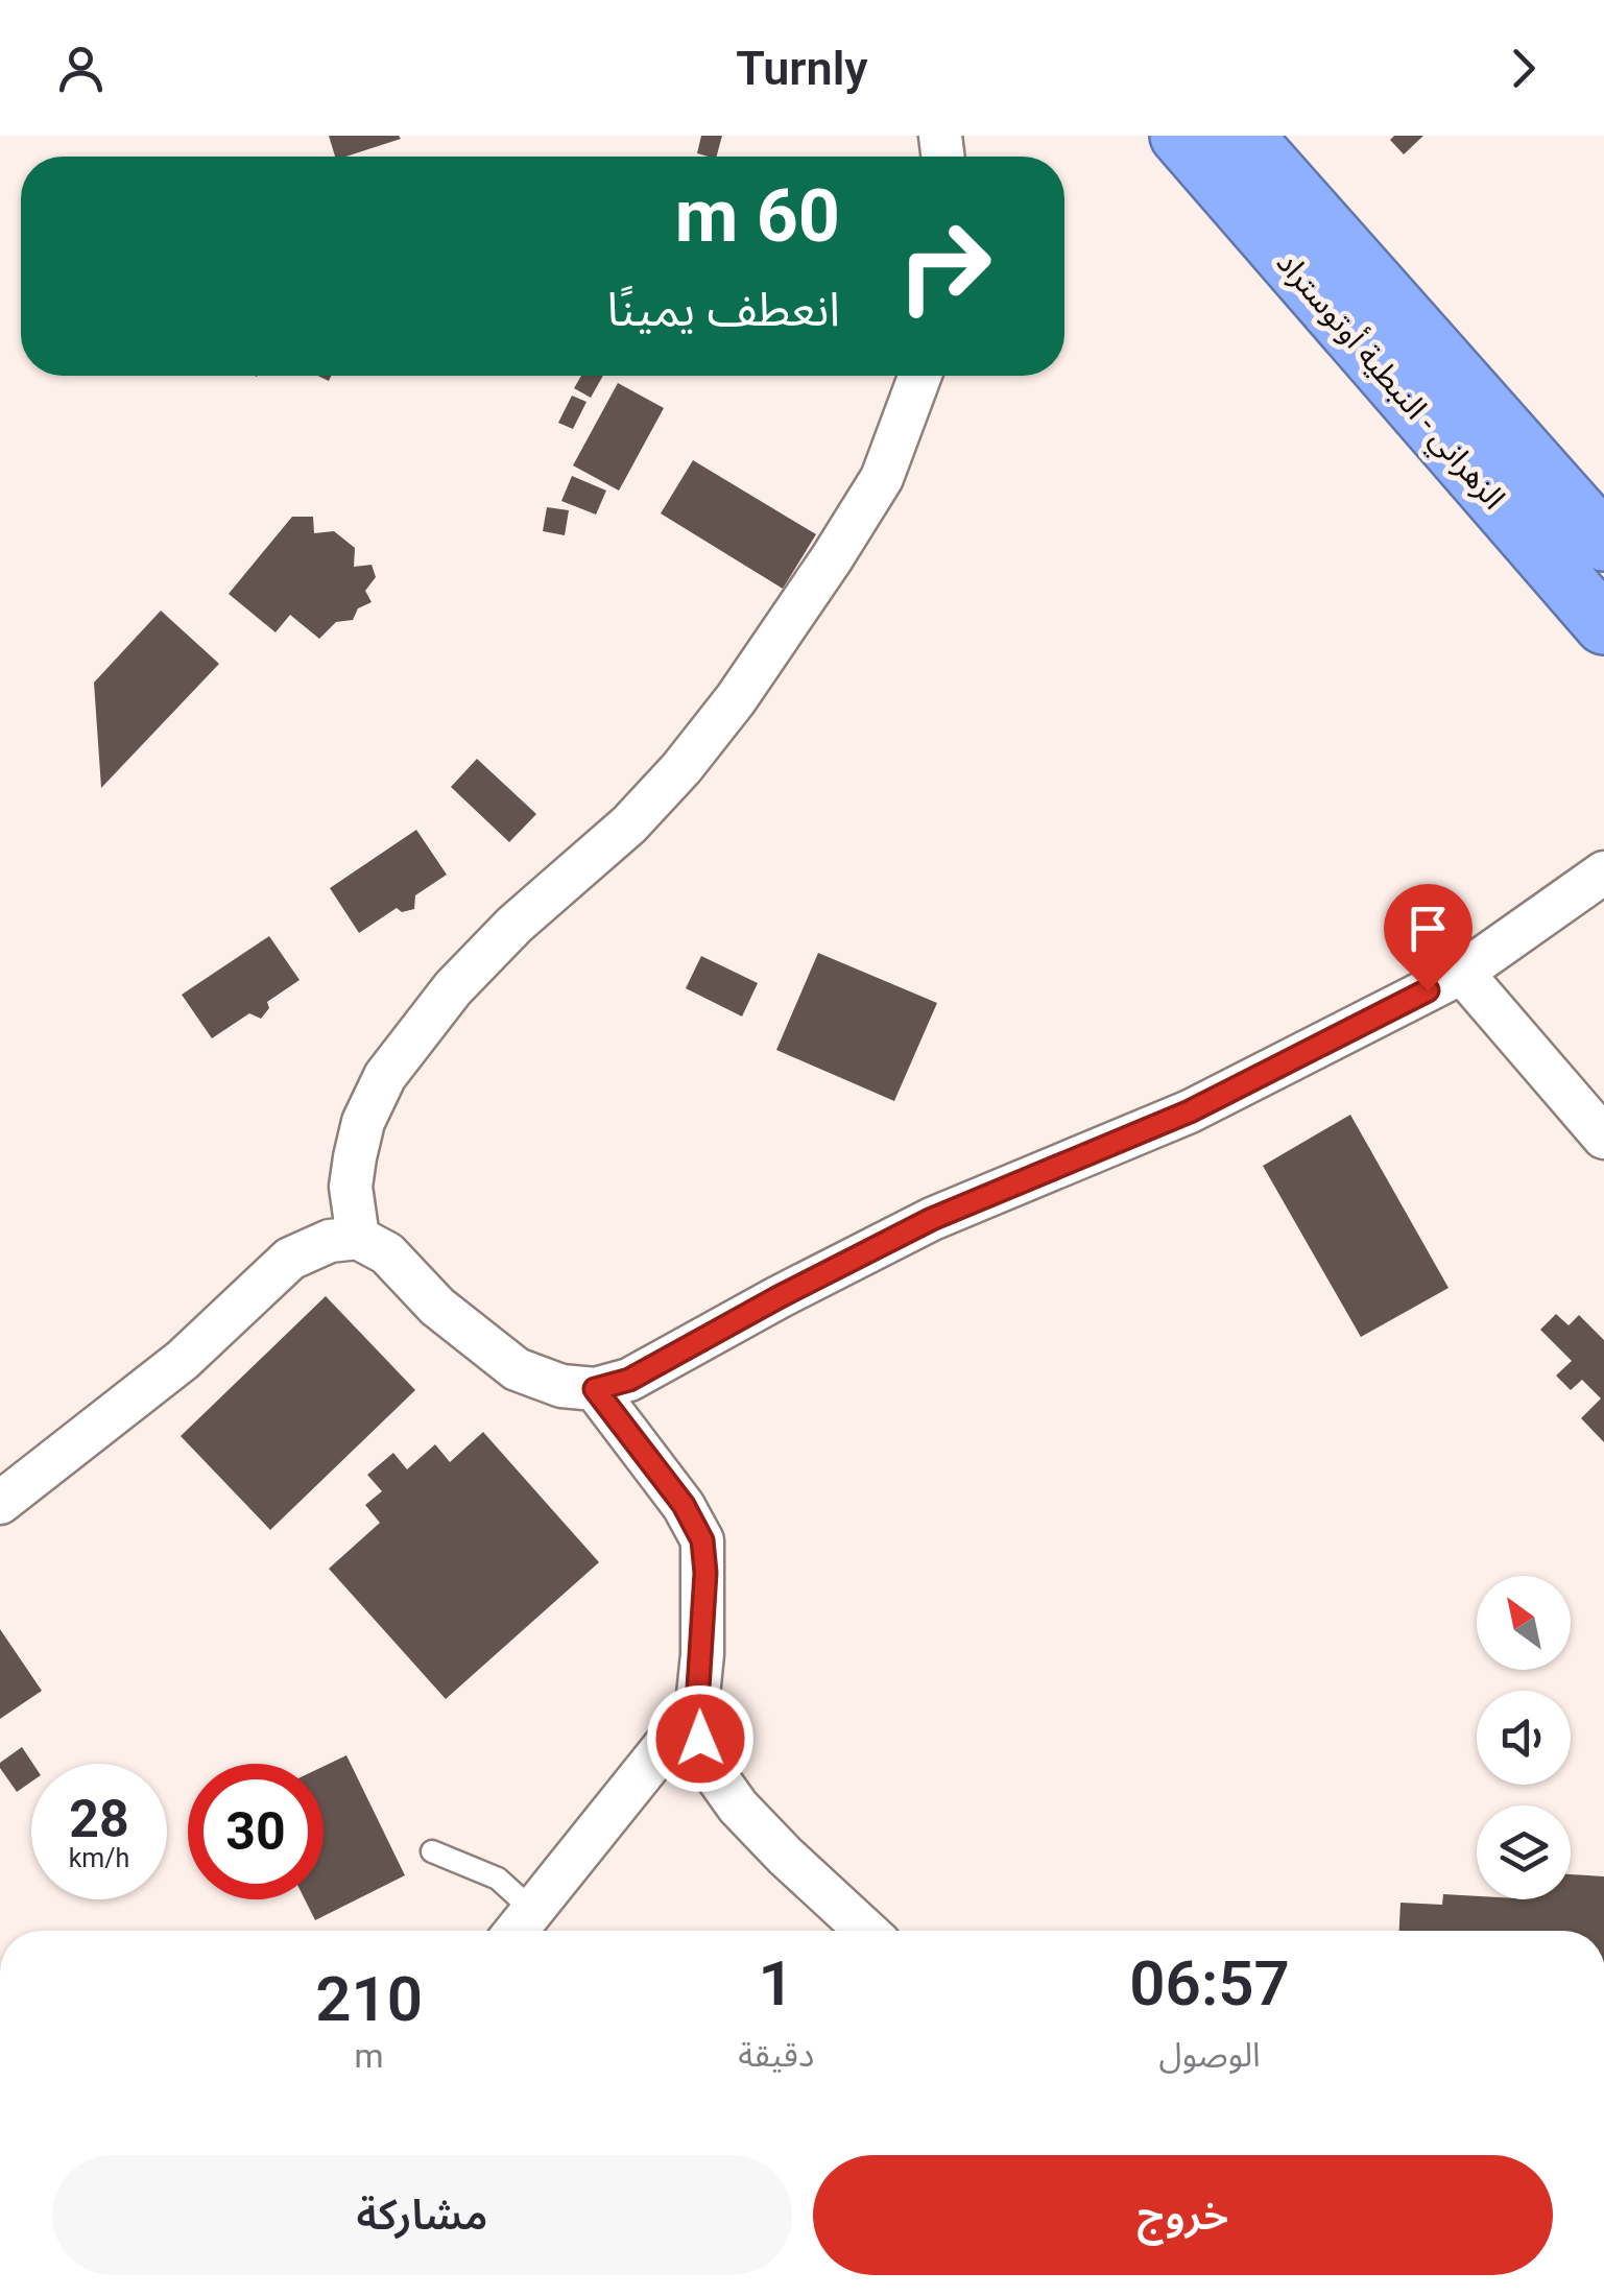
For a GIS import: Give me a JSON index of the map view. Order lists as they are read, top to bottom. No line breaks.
{"streets":{"highway":["الزهراني - النبطية أوتوستراد"]},"north":"top left","page":{"header":"Turnly","turn":["60 m","انعطف يمينًا"],"speed":"28 km/h","limit":"30","eta":["06:57","الوصول","1","دقيقة","210","m"],"buttons":["خروج","مشاركة"]}}
